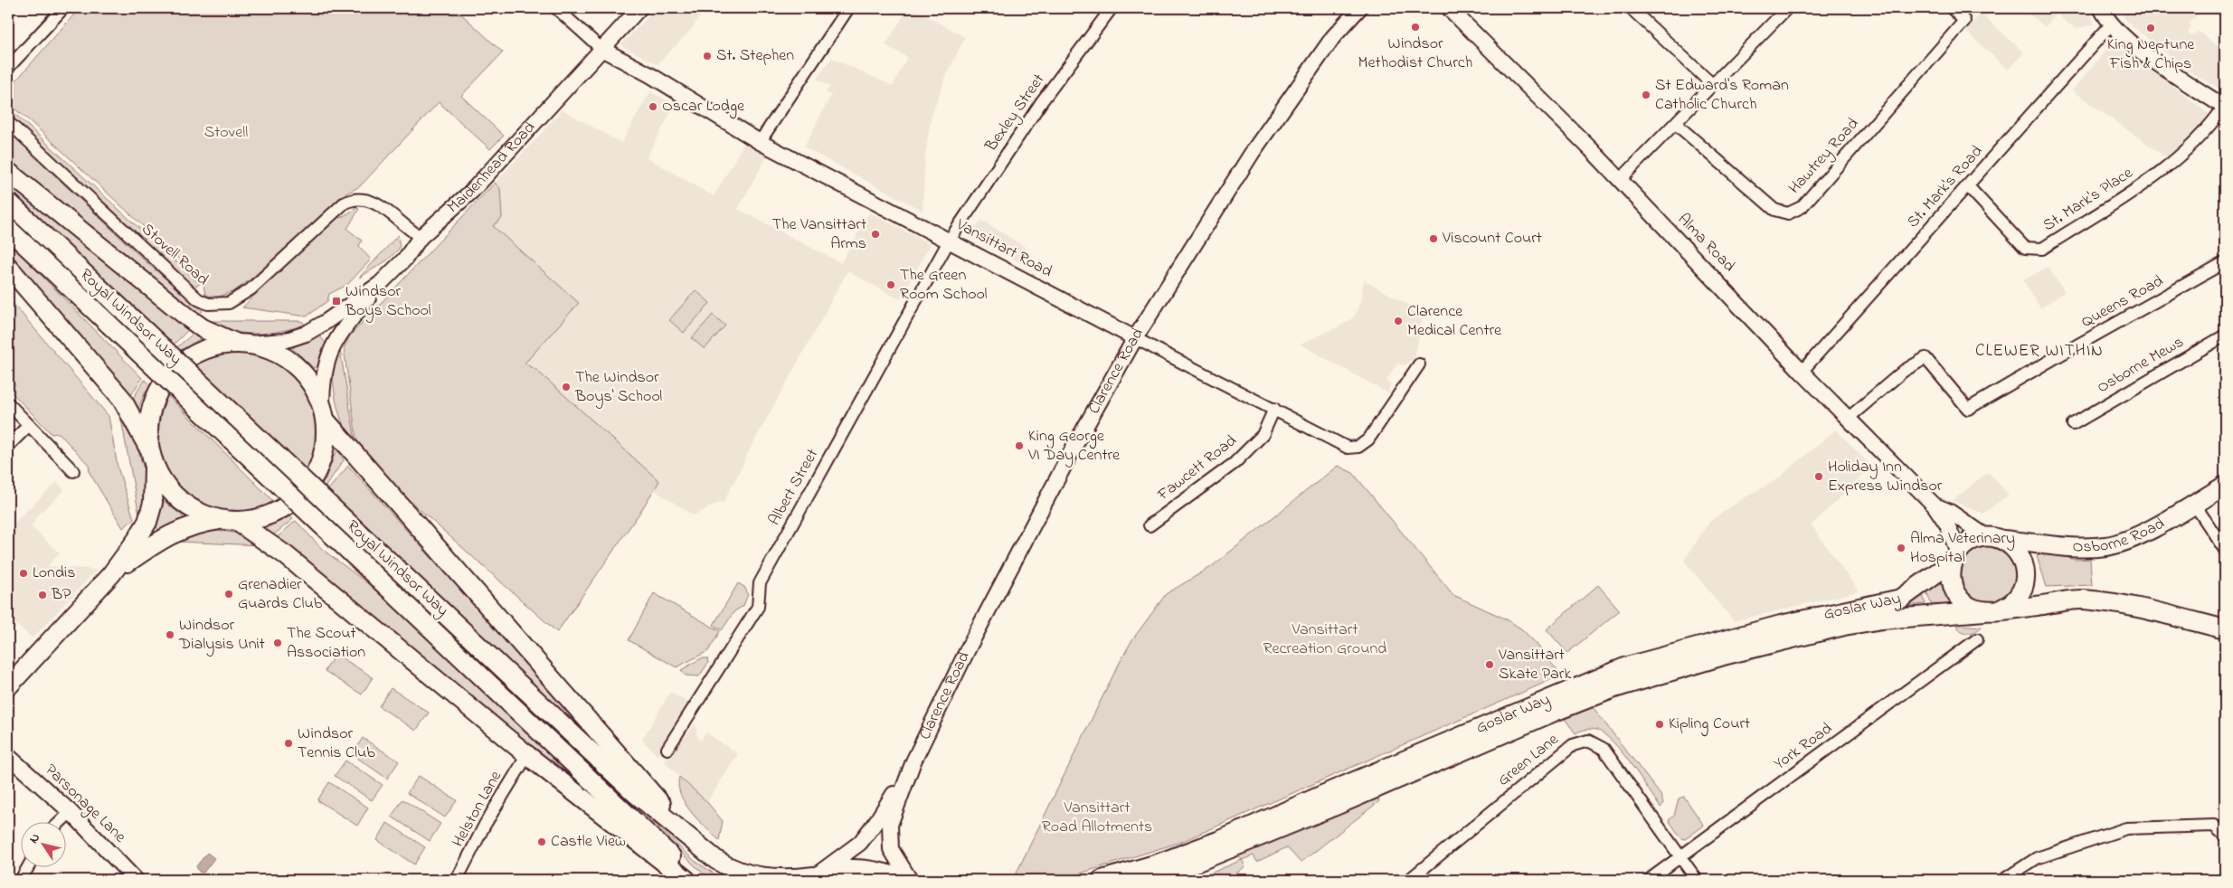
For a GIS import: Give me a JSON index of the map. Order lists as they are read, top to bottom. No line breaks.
{"streets":{"main road":["Royal Windsor Way","Osborne Road","Goslar Way"],"street":["Bexley Street","Hawtrey Road","Maidenhead Road","St. Mark's Road","St. Mark's Place","Alma Road","Vansittart Road","Stovell Road","Queens Road","Osborne Mews","Clarence Road","Fawcett Road","Albert Street","York Road","Green Lane","Parsonage Lane","Helston Lane"]},"crossings":[["Bexley Street","Vansittart Road"],["Bexley Street","Albert Street"],["Maidenhead Road","Vansittart Road"],["Maidenhead Road","Stovell Road"],["St. Mark's Road","St. Mark's Place"],["St. Mark's Road","Alma Road"],["Alma Road","Queens Road"],["Alma Road","Osborne Road"],["Alma Road","Goslar Way"],["Vansittart Road","Clarence Road"],["Vansittart Road","Fawcett Road"],["Vansittart Road","Albert Street"],["Royal Windsor Way","Clarence Road"],["Osborne Road","Goslar Way"],["York Road","Green Lane"]],"districts":["CLEWER WITHIN"],"parks":["Stovell","Vansittart Recreation Ground","Vansittart Road Allotments"],"places":{"other":["Windsor Methodist Church","King Neptune Fish & Chips","St. Stephen","St Edward's Roman Catholic Church","Oscar Lodge","The Vansittart Arms","Viscount Court","The Green Room School","Clarence Medical Centre","The Windsor Boys' School","King George VI Day Centre","Holiday Inn Express Windsor","Alma Veterinary Hospital","Londis","Grenadier Guards Club","BP","Windsor Dialysis Unit","The Scout Association","Vansittart Skate Park","Kipling Court","Windsor Tennis Club","Castle View"],"transit":["Windsor Boys School"]},"north":"top left"}
